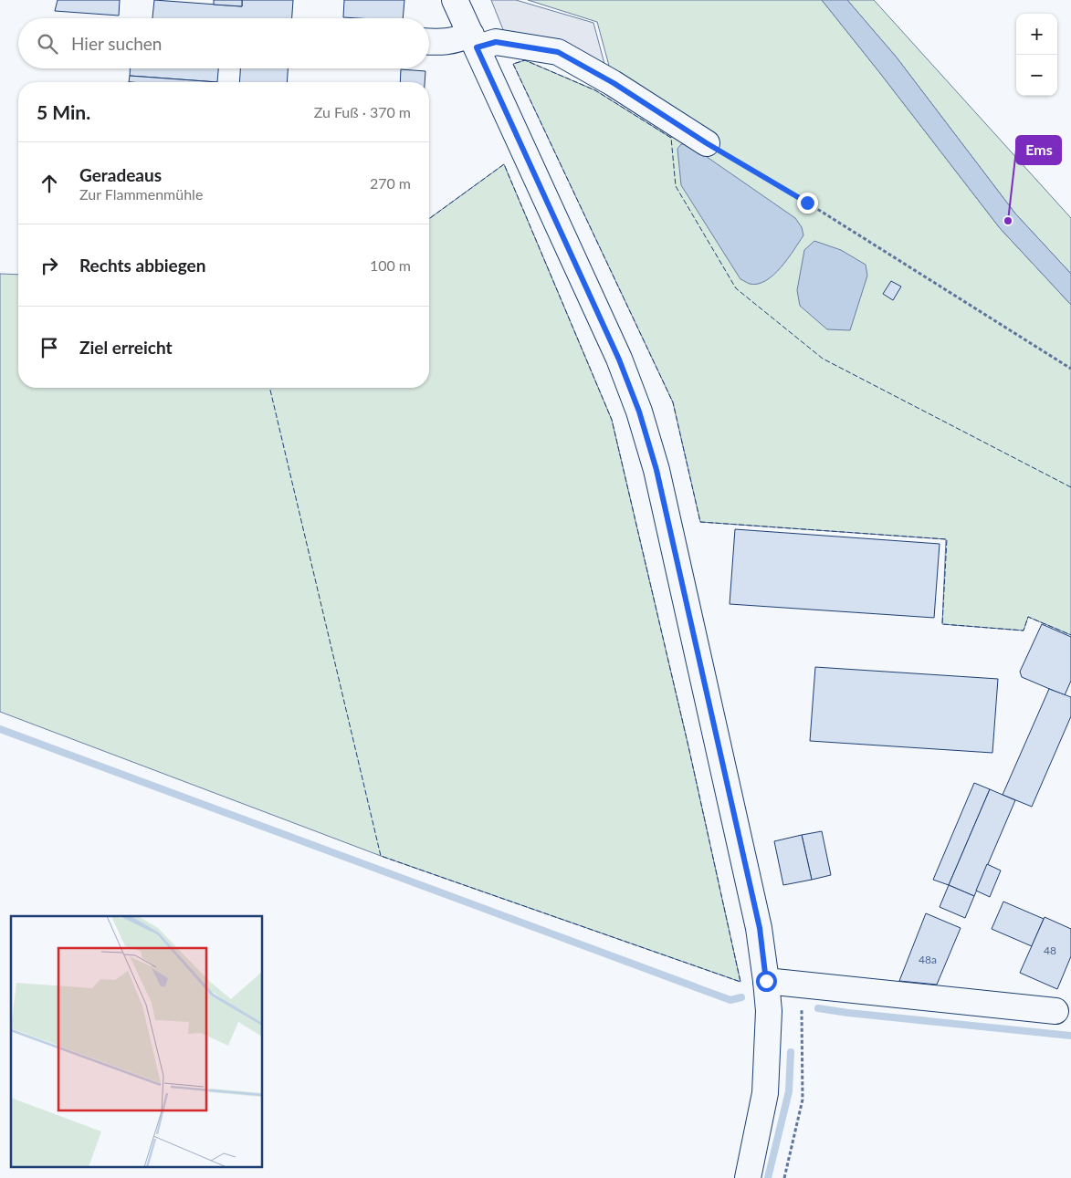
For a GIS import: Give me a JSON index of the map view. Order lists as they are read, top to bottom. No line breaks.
{"places":["Ems"],"house_numbers":["48","48a"],"page":{"map_buttons":["+","−"],"search":"Hier suchen","heading":["5 Min.","Zu Fuß · 370 m"],"list":[["Geradeaus","Zur Flammenmühle","270 m"],["Rechts abbiegen","100 m"],"Ziel erreicht"]}}
